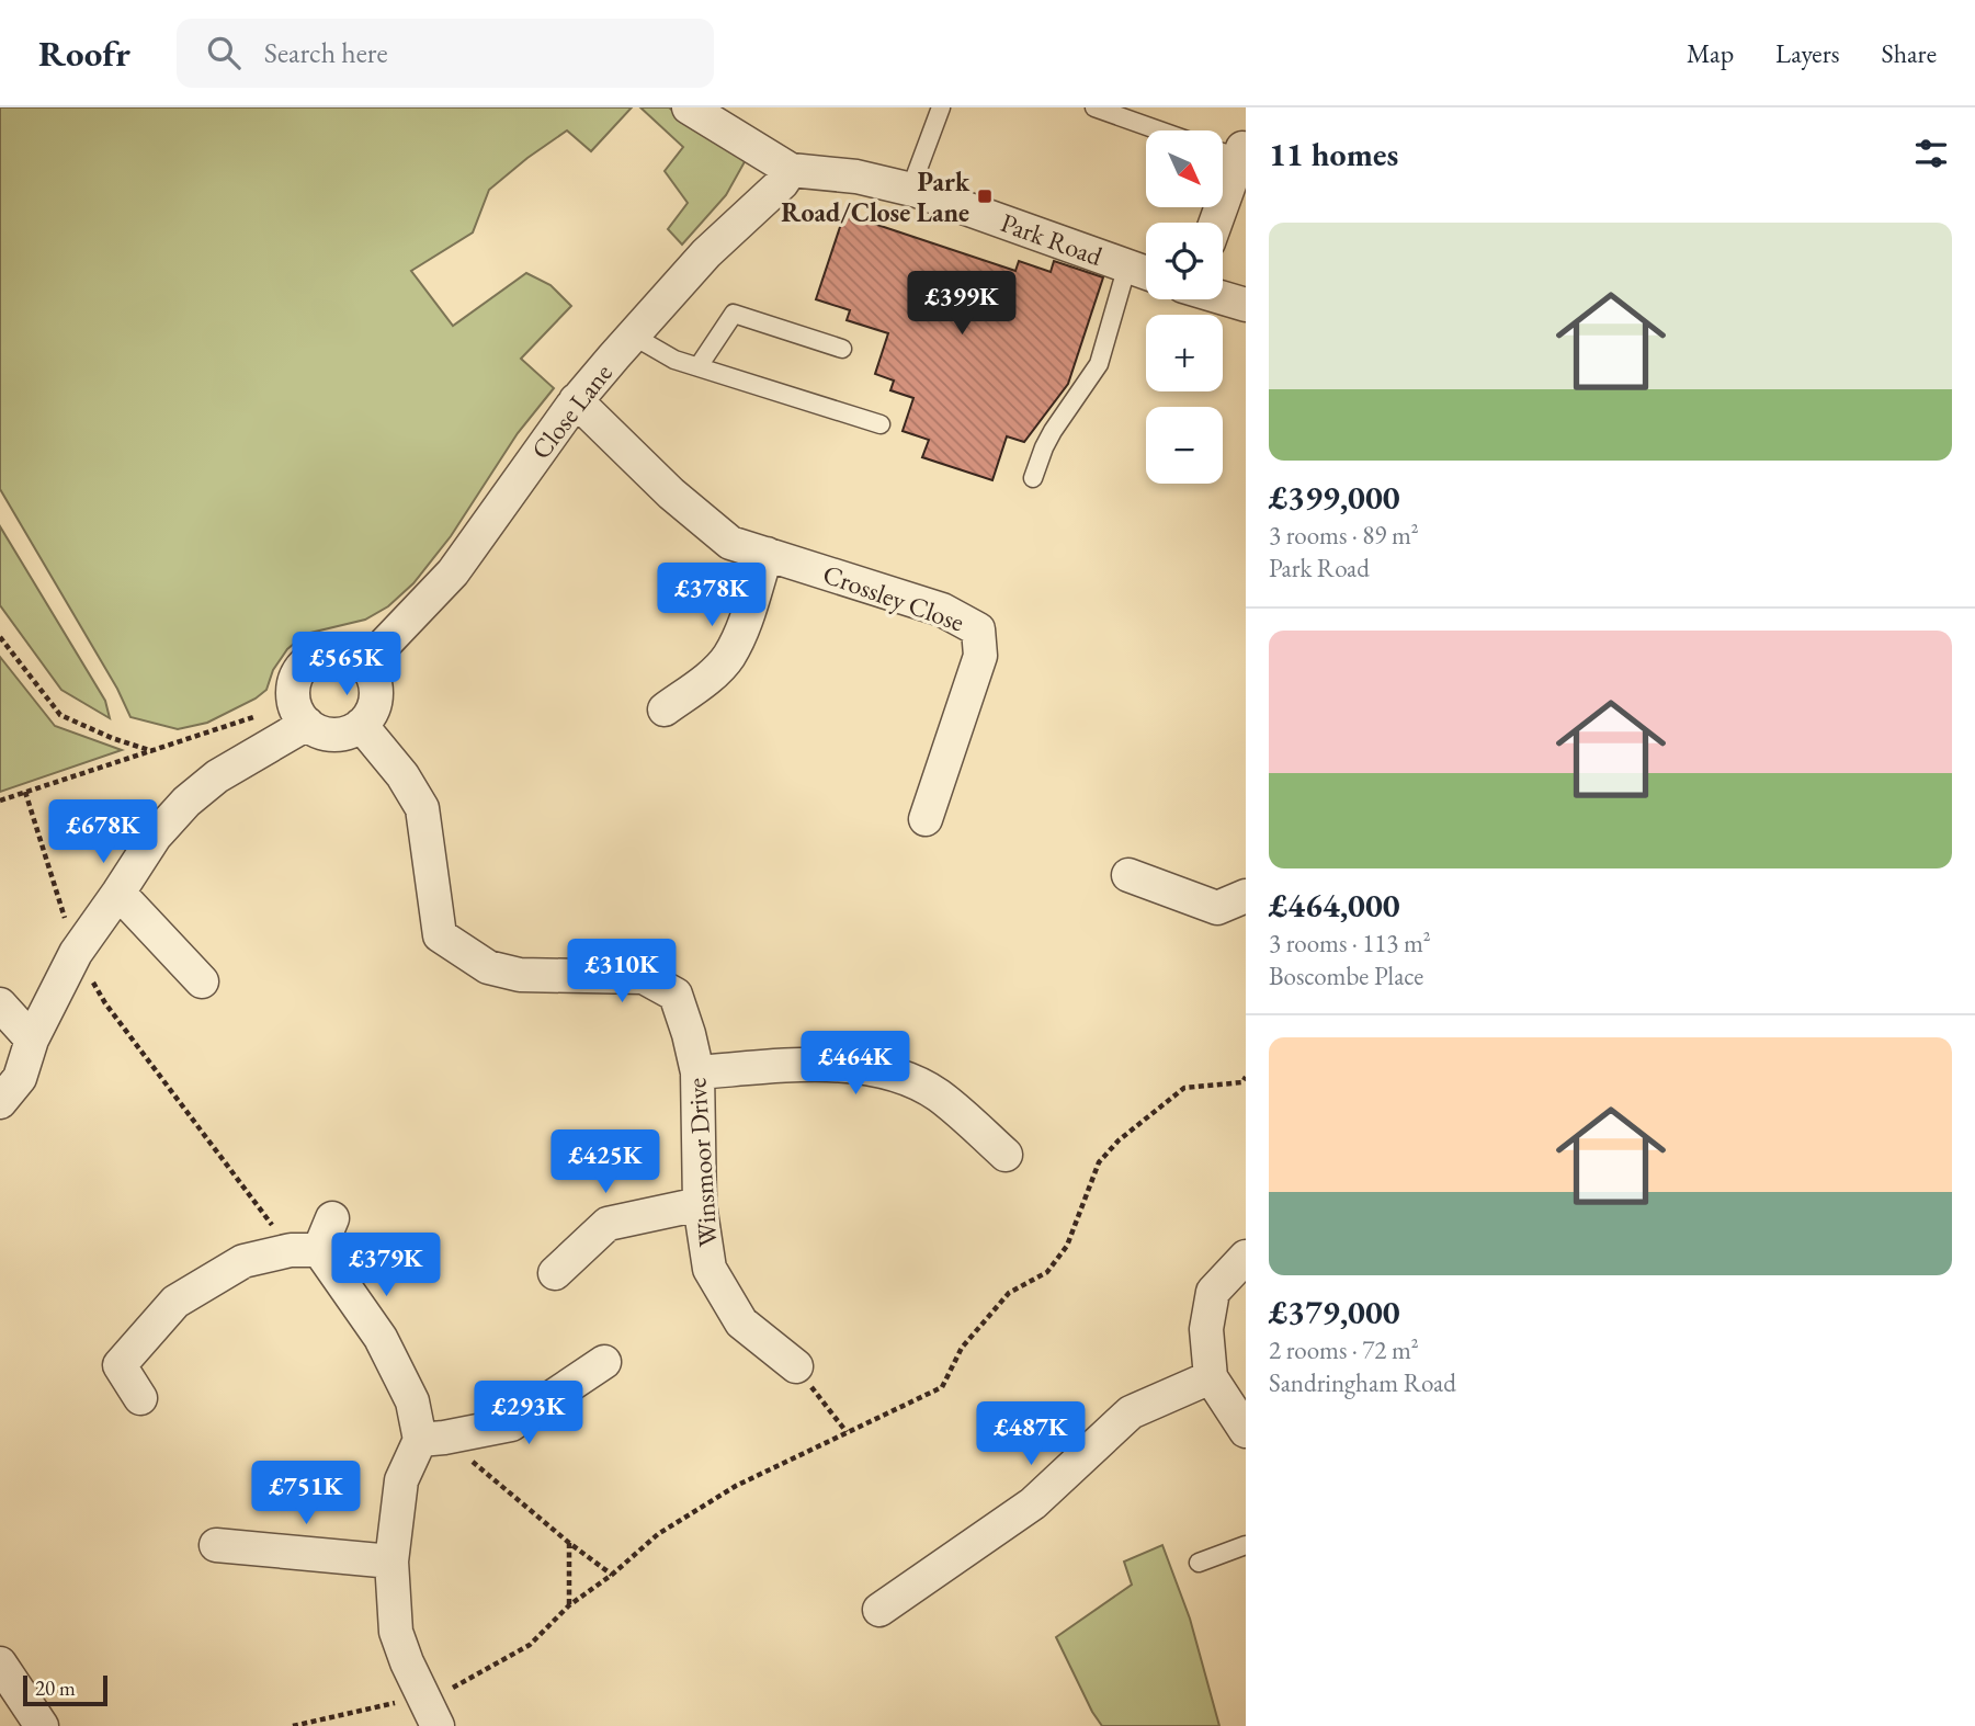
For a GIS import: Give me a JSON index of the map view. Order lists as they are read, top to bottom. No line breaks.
{"streets":{"street":["Park Road","Close Lane","Crossley Close","Winsmoor Drive"]},"crossings":[["Park Road","Close Lane"],["Close Lane","Crossley Close"],["Close Lane","Winsmoor Drive"]],"places":{"transit":["Park Road/Close Lane"]},"scale_bar":"20 m","north":"bottom right","page":{"header":"Roofr","search":"Search here","nav":["Map","Layers","Share"],"heading":"11 homes","map_buttons":["+","−"],"list":[{"name":"£399,000","note":"3 rooms · 89 m² · Park Road"},{"name":"£464,000","note":"3 rooms · 113 m² · Boscombe Place"},{"name":"£379,000","note":"2 rooms · 72 m² · Sandringham Road"}],"price":["£399K","£378K","£565K","£678K","£310K","£464K","£425K","£379K","£293K","£487K","£751K"],"scale":"20 m"}}
